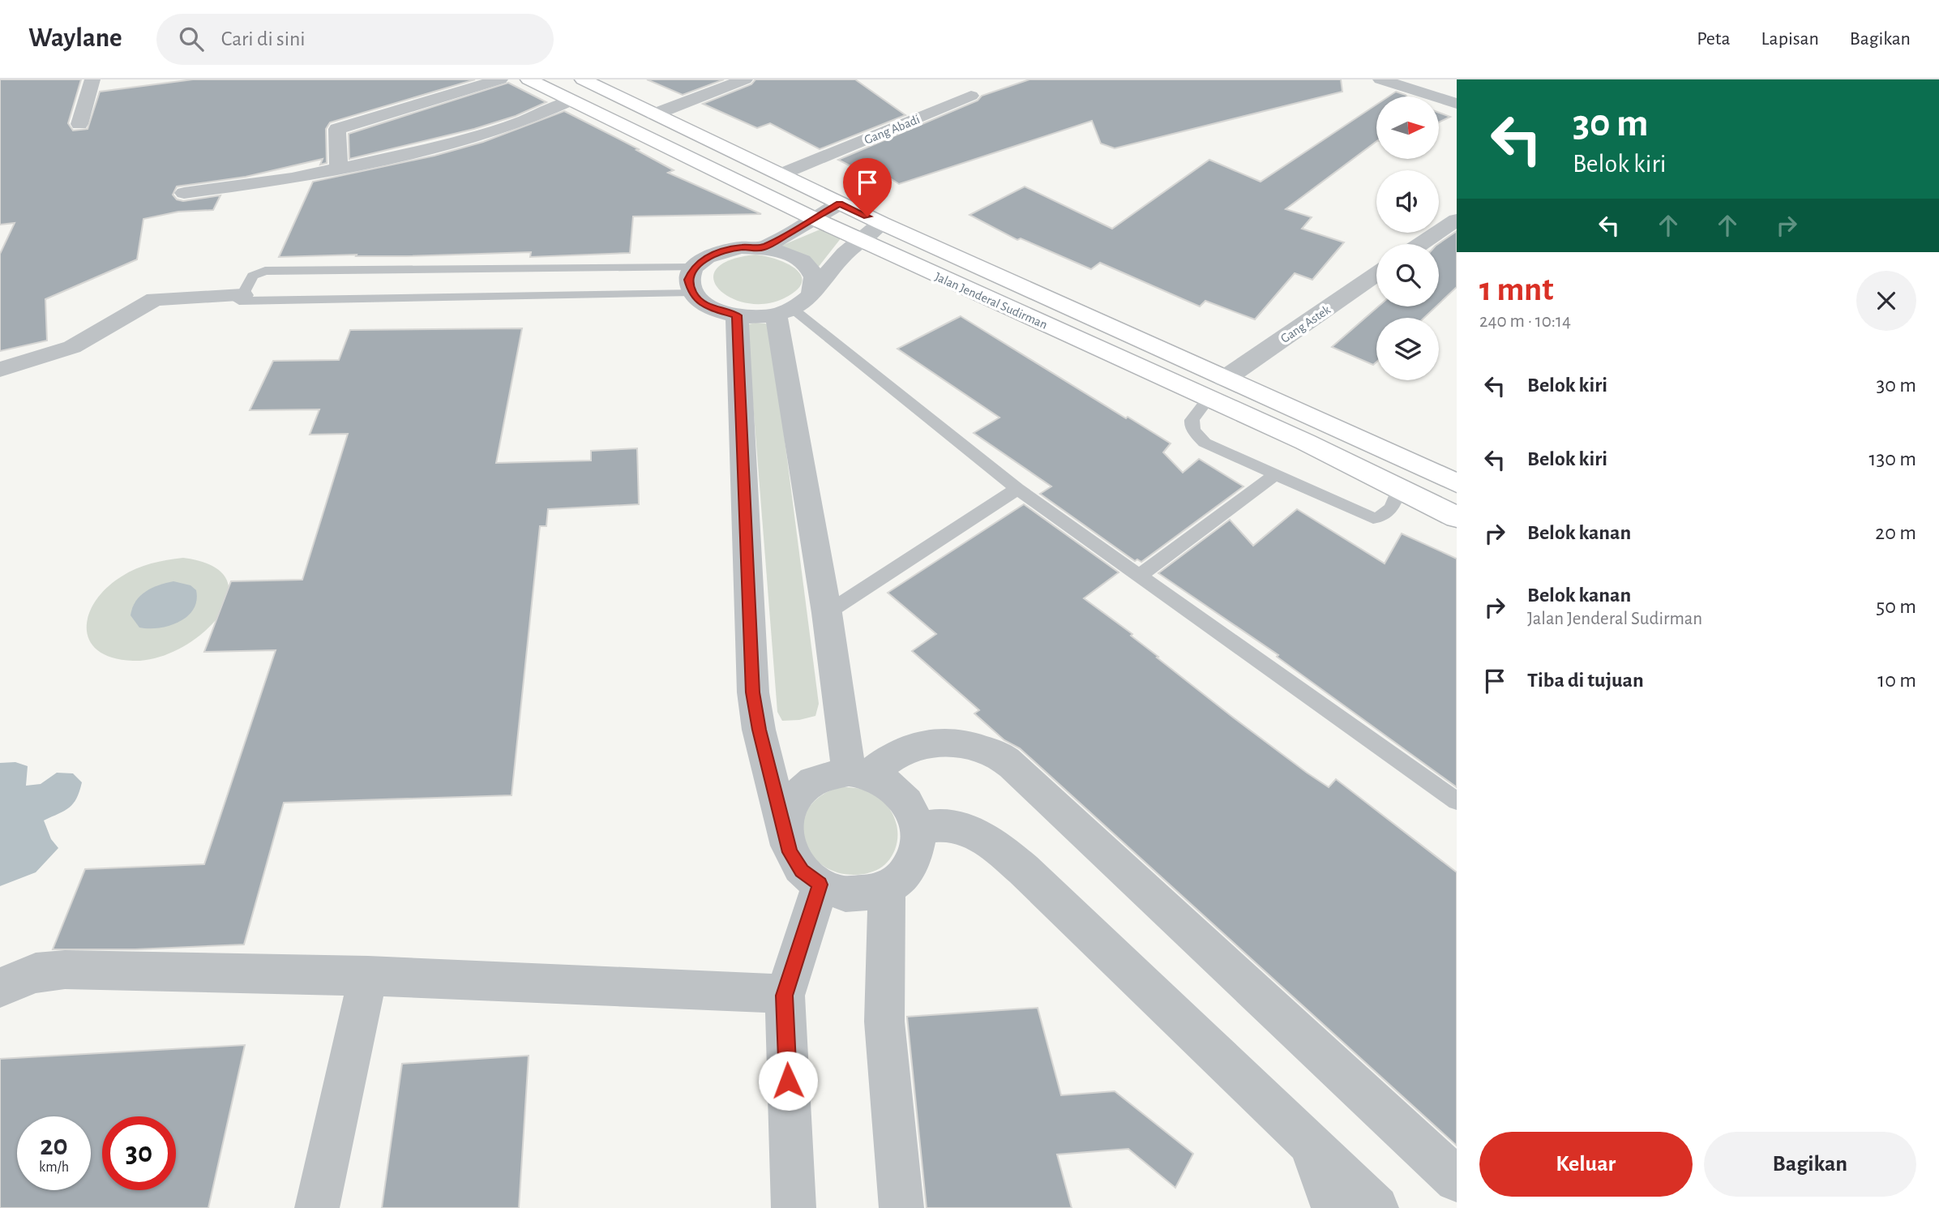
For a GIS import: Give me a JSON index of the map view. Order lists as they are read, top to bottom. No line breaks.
{"streets":{"highway":["Jalan Jenderal Sudirman"],"street":["Gang Abadi","Gang Astek"]},"crossings":[["Gang Abadi","Jalan Jenderal Sudirman"],["Jalan Jenderal Sudirman","Gang Astek"]],"north":"right","page":{"header":"Waylane","search":"Cari di sini","nav":["Peta","Lapisan","Bagikan"],"turn":["30 m","Belok kiri"],"heading":["1 mnt","240 m · 10:14"],"list":[{"name":"Belok kiri","value":"30 m"},{"name":"Belok kiri","value":"130 m"},{"name":"Belok kanan","value":"20 m"},{"name":"Belok kanan","note":"Jalan Jenderal Sudirman","value":"50 m"},{"name":"Tiba di tujuan","value":"10 m"}],"speed":"20 km/h","limit":"30","buttons":["Keluar","Bagikan"]}}
